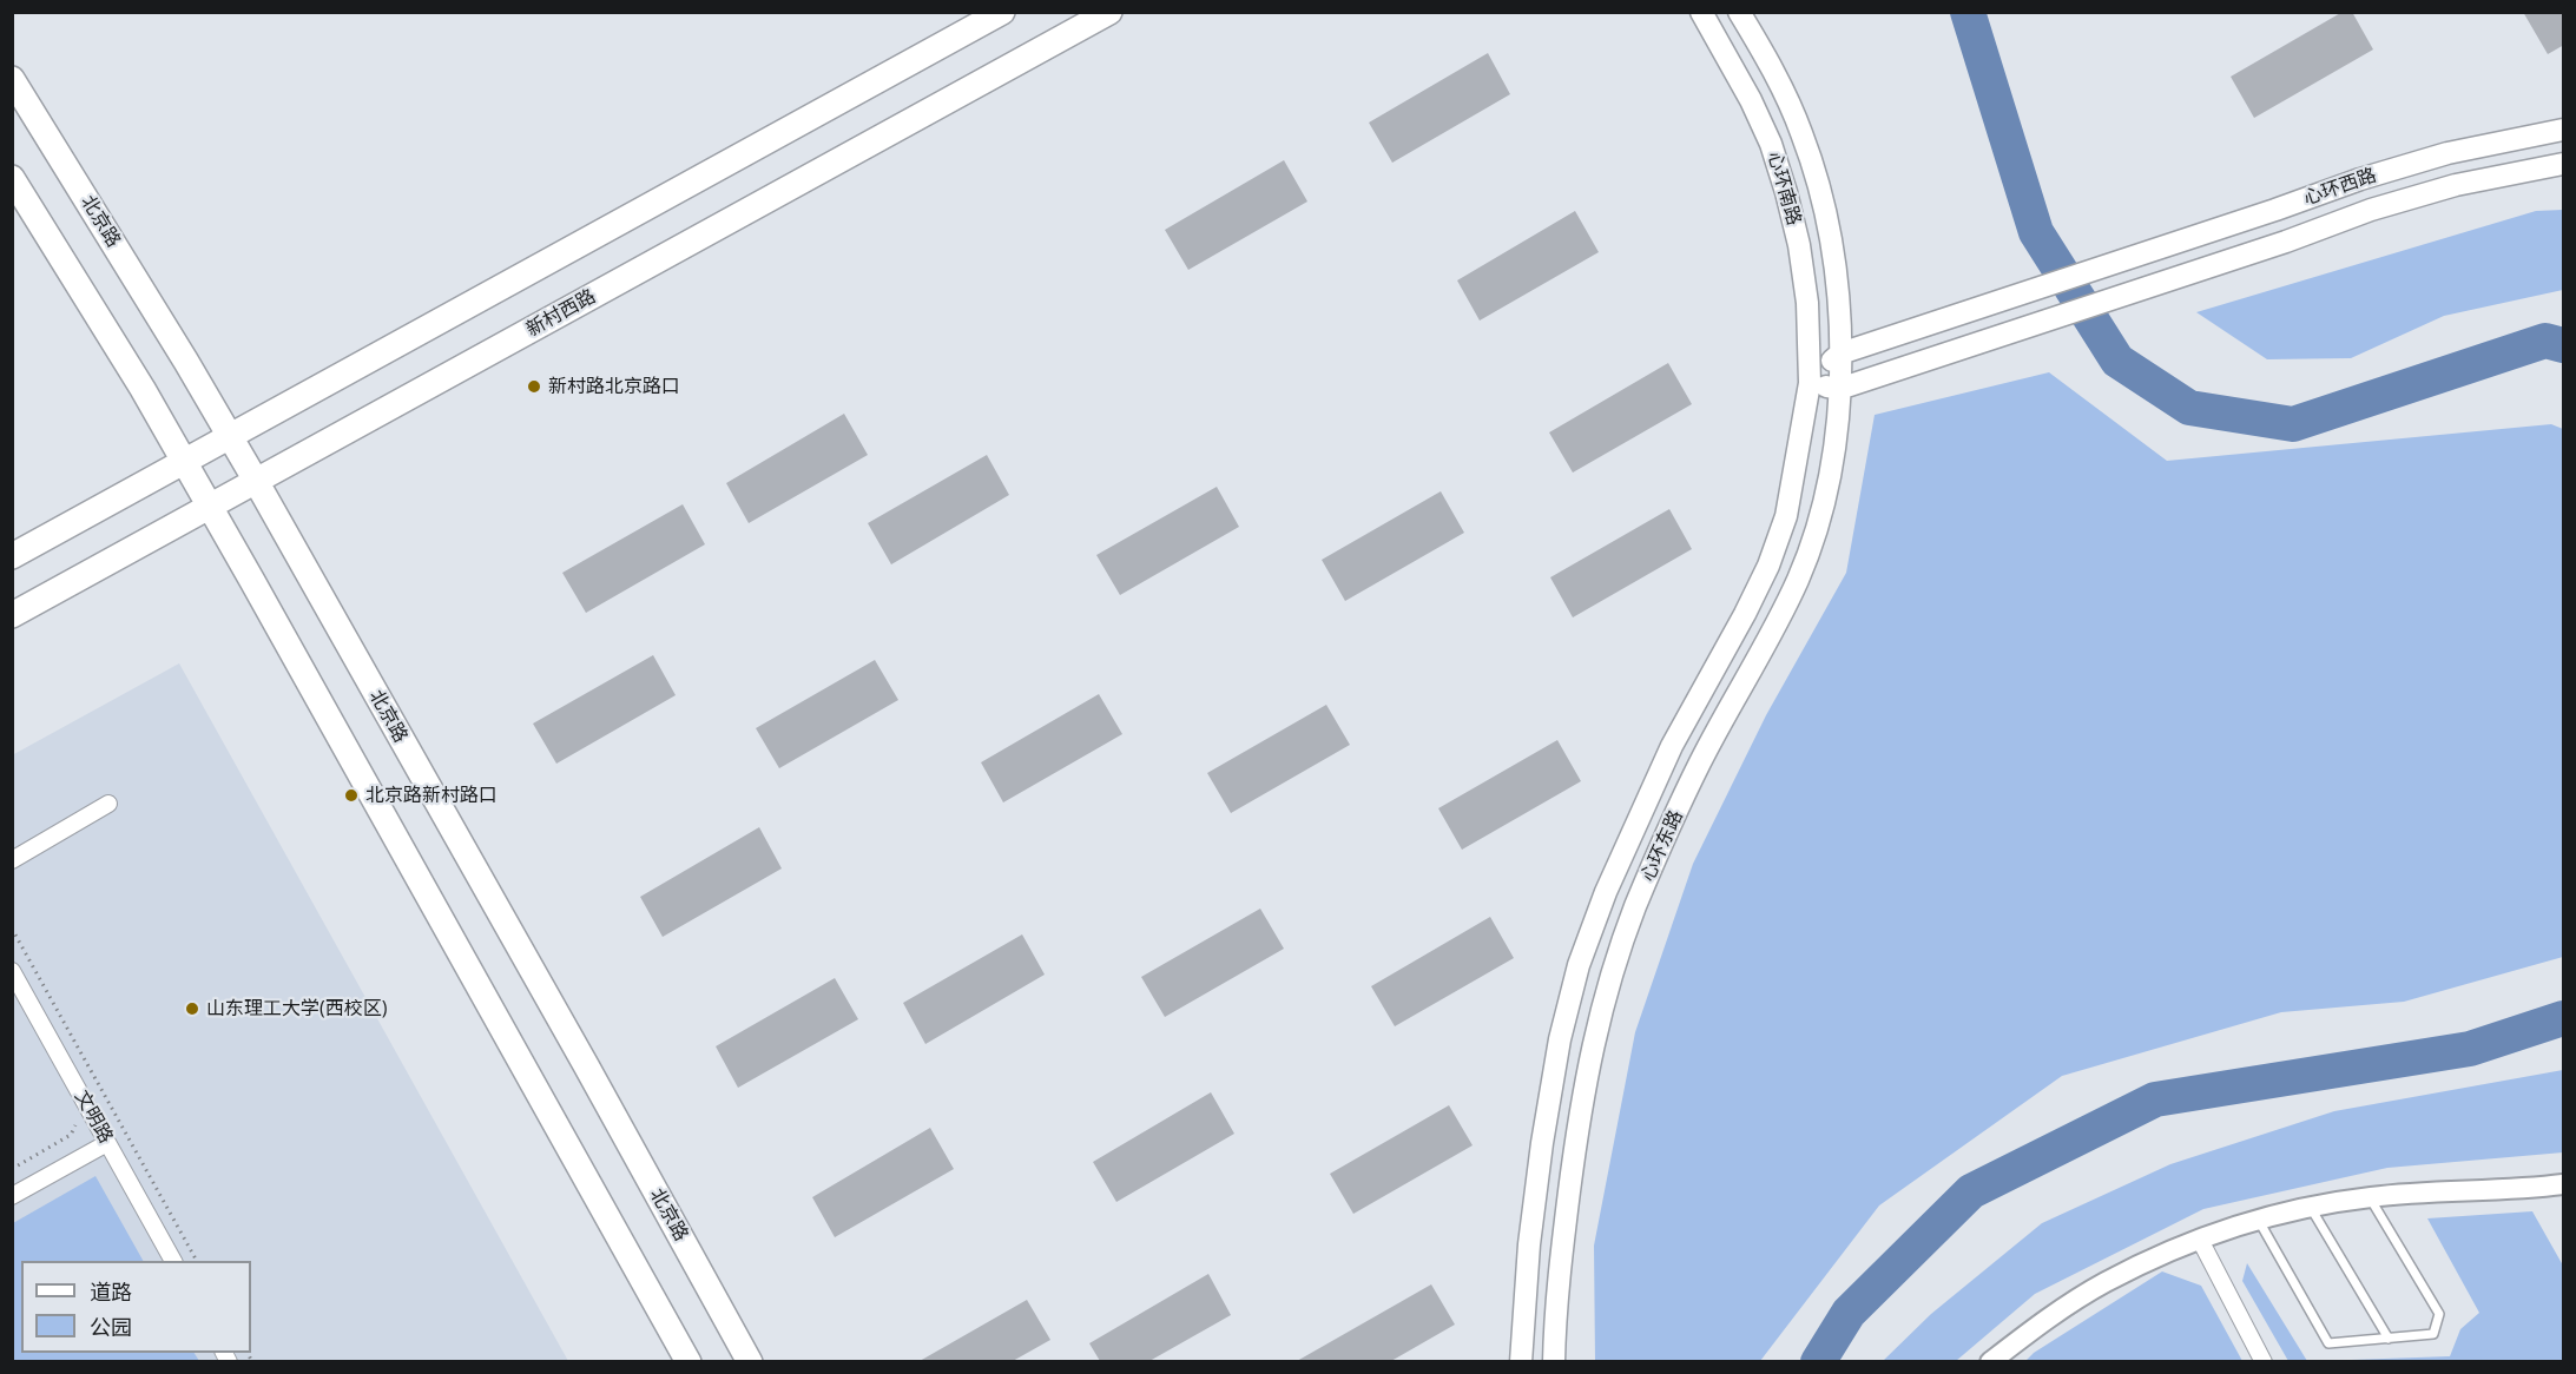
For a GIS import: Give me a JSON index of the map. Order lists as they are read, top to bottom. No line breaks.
{"streets":{"main road":["心环西路","心环南路","北京路","新村西路","心环东路"],"street":["文明路"]},"crossings":[["心环西路","心环南路"],["心环西路","心环东路"],["心环南路","心环东路"],["北京路","新村西路"]],"places":["新村路北京路口","北京路新村路口","山东理工大学(西校区)"],"legend":["道路","公园"]}
